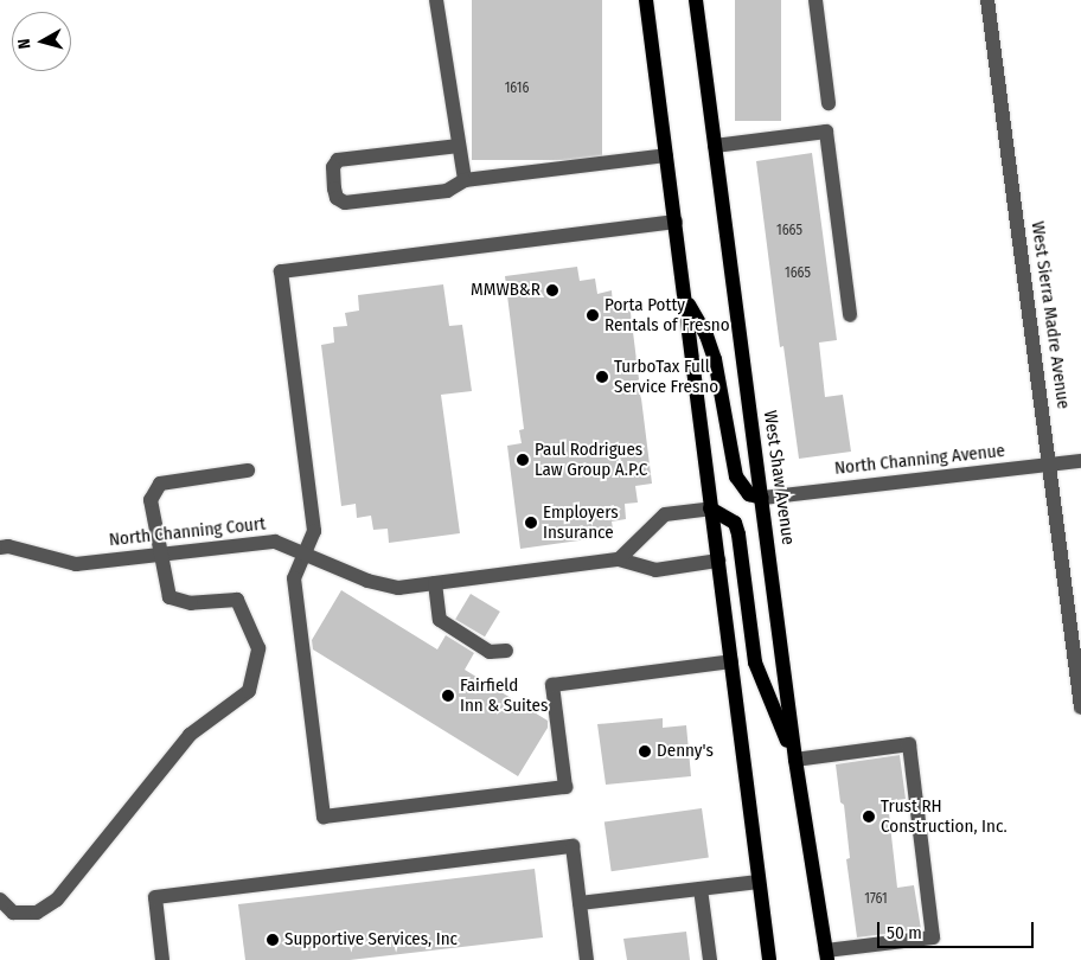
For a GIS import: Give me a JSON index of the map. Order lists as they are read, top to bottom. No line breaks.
{"streets":{"main road":["West Shaw Avenue"],"street":["West Sierra Madre Avenue","North Channing Avenue","North Channing Court"]},"crossings":[["West Sierra Madre Avenue","North Channing Avenue"],["North Channing Avenue","West Shaw Avenue"]],"places":["MMWB&R","Porta Potty Rentals of Fresno","TurboTax Full Service Fresno","Paul Rodrigues Law Group A.P.C","Employers Insurance","Fairfield Inn & Suites","Denny's","Trust RH Construction, Inc.","Supportive Services, Inc"],"house_numbers":["1616","1665","1665","1761"],"scale_bar":"50 m","north":"left"}
